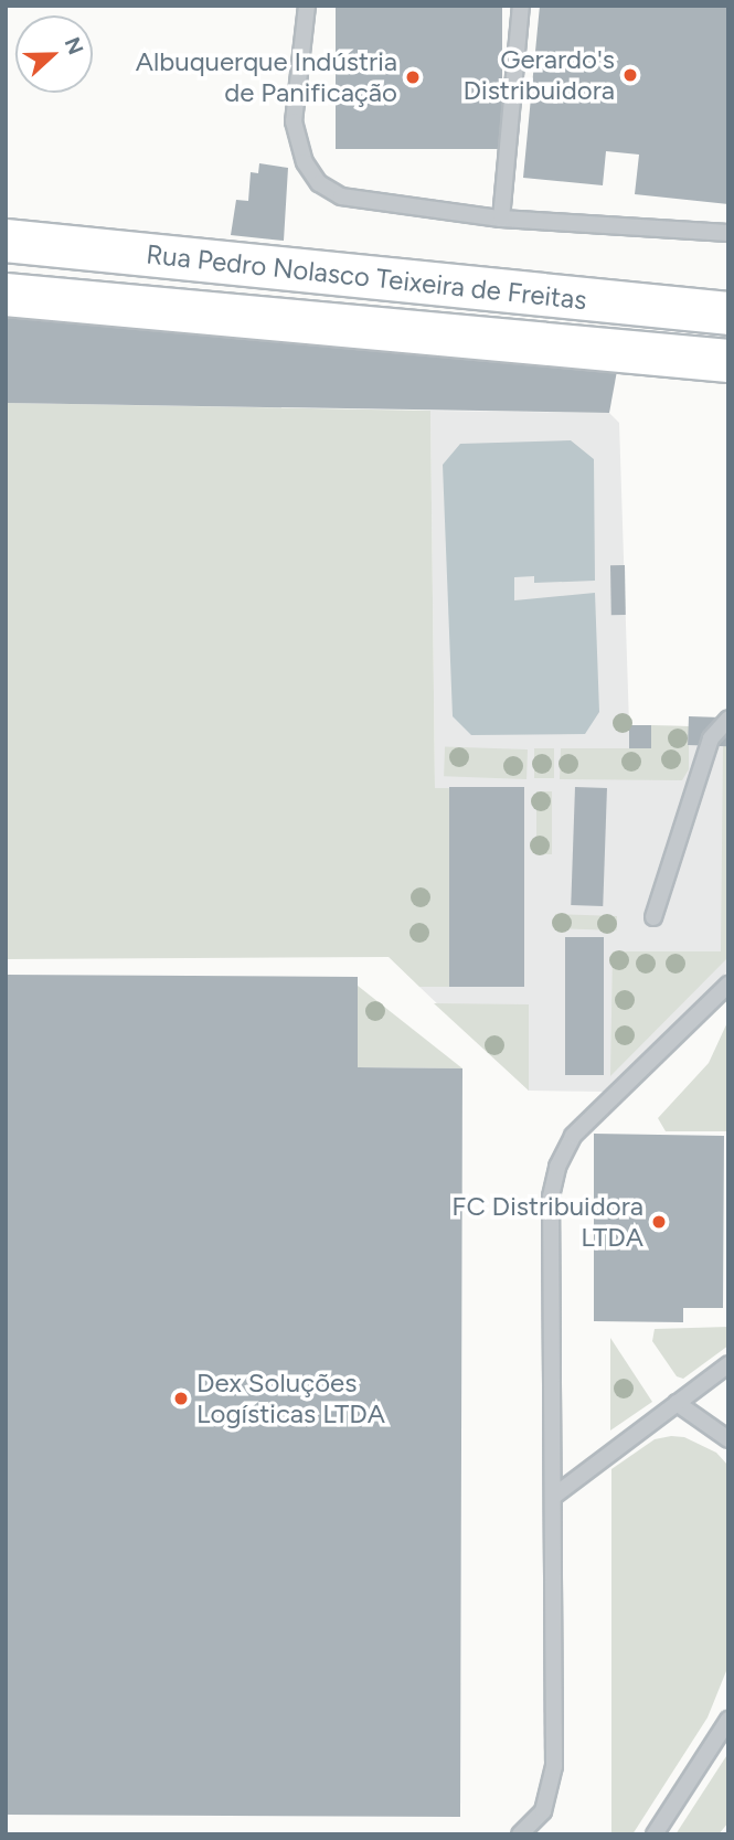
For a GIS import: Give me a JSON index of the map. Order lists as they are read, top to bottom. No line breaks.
{"streets":{"main road":["Rua Pedro Nolasco Teixeira de Freitas"]},"places":["Gerardo's Distribuidora","Albuquerque Indústria de Panificação","FC Distribuidora LTDA","Dex Soluções Logísticas LTDA"],"north":"right"}
